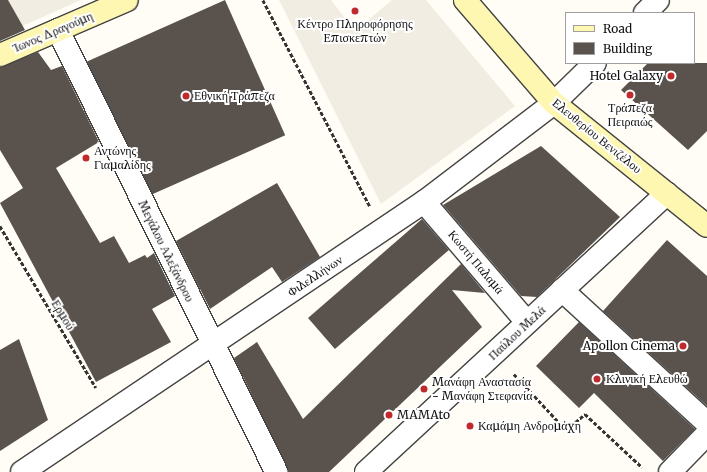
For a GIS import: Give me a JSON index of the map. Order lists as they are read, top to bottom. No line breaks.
{"streets":{"main road":["Ίωνος Δραγούμη","Ελευθερίου Βενιζέλου"],"street":["Μεγάλου Αλεξάνδρου","Κωστή Παλαμά","Φιλελλήνων","Παύλου Μελά"],"path":["Ερμού"]},"crossings":[["Ίωνος Δραγούμη","Μεγάλου Αλεξάνδρου"],["Ελευθερίου Βενιζέλου","Φιλελλήνων"],["Ελευθερίου Βενιζέλου","Παύλου Μελά"],["Μεγάλου Αλεξάνδρου","Φιλελλήνων"],["Κωστή Παλαμά","Φιλελλήνων"],["Κωστή Παλαμά","Παύλου Μελά"],["Φιλελλήνων","Ερμού"]],"places":["Κέντρο Πληροφόρησης Επισκεπτών","Hotel Galaxy","Τράπεζα Πειραιώς","Εθνική Τράπεζα","Αντώνης Γιαμαλίδης","Apollon Cinema","Κλινική Ελευθώ","Μανάφη Αναστασία - Μανάφη Στεφανία","MAMAto","Καμάμη Ανδρομάχη"],"legend":["Road","Building"]}
